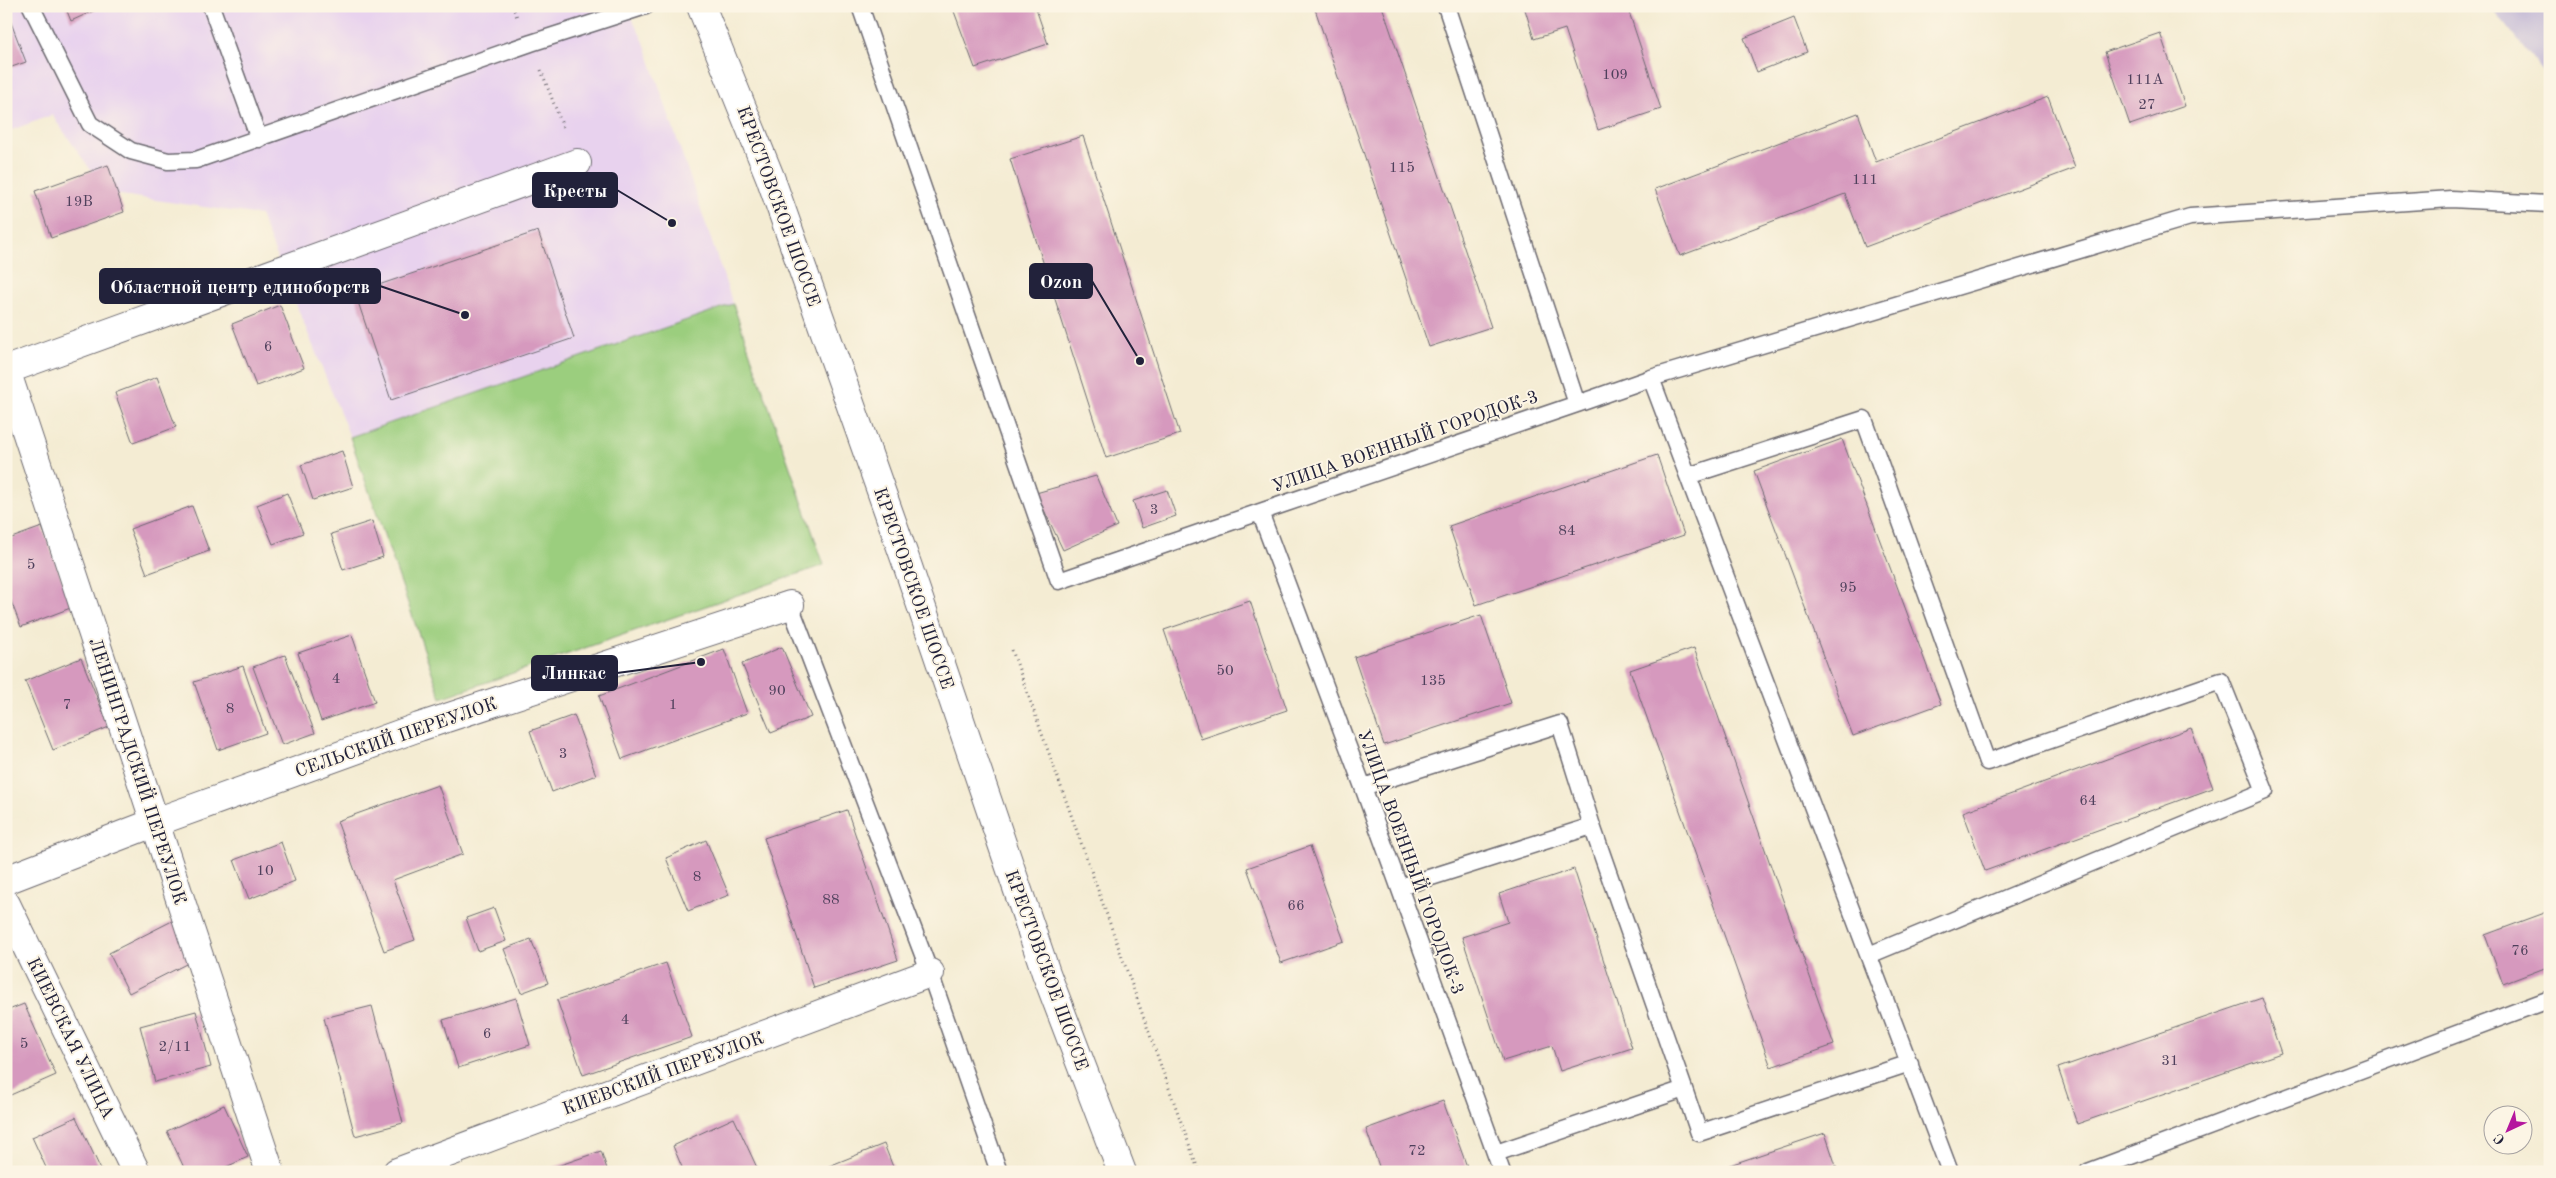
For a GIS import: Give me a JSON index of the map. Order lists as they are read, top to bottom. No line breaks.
{"streets":{"street":["КРЕСТОВСКОЕ ШОССЕ","СЕЛЬСКИЙ ПЕРЕУЛОК","ЛЕНИНГРАДСКИЙ ПЕРЕУЛОК","КИЕВСКАЯ УЛИЦА","КИЕВСКИЙ ПЕРЕУЛОК"],"lane":["УЛИЦА ВОЕННЫЙ ГОРОДОК-3"]},"crossings":[["СЕЛЬСКИЙ ПЕРЕУЛОК","ЛЕНИНГРАДСКИЙ ПЕРЕУЛОК"]],"places":["Кресты","Областной центр единоборств","Ozon","Линкас"],"house_numbers":["109","111А","27","115","111","19В","6","3","84","5","95","50","4","135","90","7","1","8","3","64","10","8","88","66","76","4","6","5","2/11","31","72"],"north":"bottom left"}
